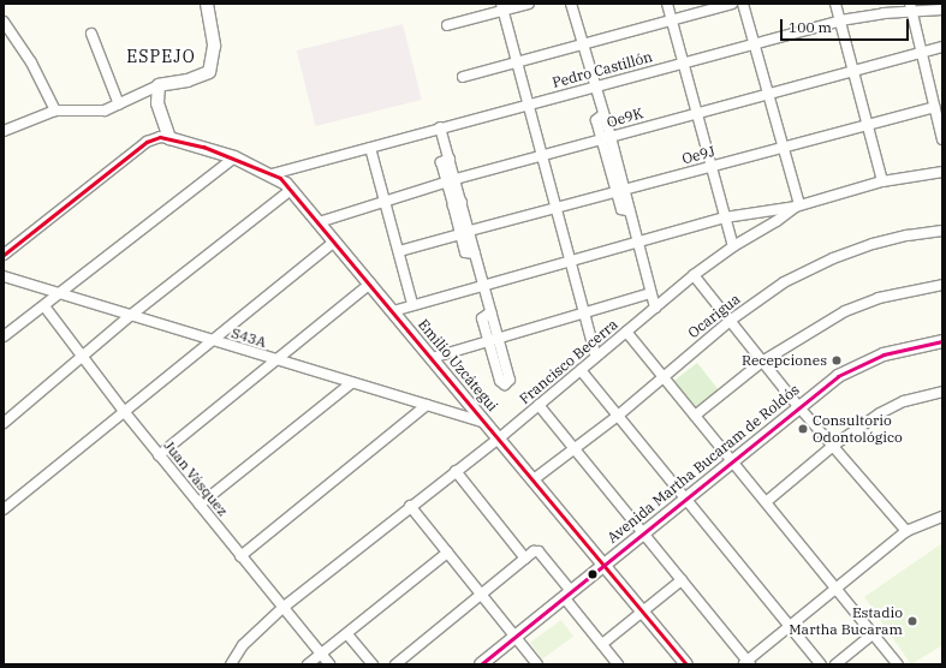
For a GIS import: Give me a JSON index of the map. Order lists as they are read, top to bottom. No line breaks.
{"streets":{"street":["Pedro Castillón","Oe9K","Oe9J","Ocarigua","S43A","Francisco Becerra","Emilio Uzcátegui","Avenida Martha Bucaram de Roldós","Juan Vásquez"]},"crossings":[["Pedro Castillón","Emilio Uzcátegui"],["Oe9K","Emilio Uzcátegui"],["Ocarigua","Emilio Uzcátegui"],["S43A","Emilio Uzcátegui"],["Francisco Becerra","Emilio Uzcátegui"],["Francisco Becerra","Juan Vásquez"],["Emilio Uzcátegui","Avenida Martha Bucaram de Roldós"]],"districts":["ESPEJO"],"places":["Recepciones","Consultorio Odontológico","Estadio Martha Bucaram"],"scale_bar":"100 m"}
